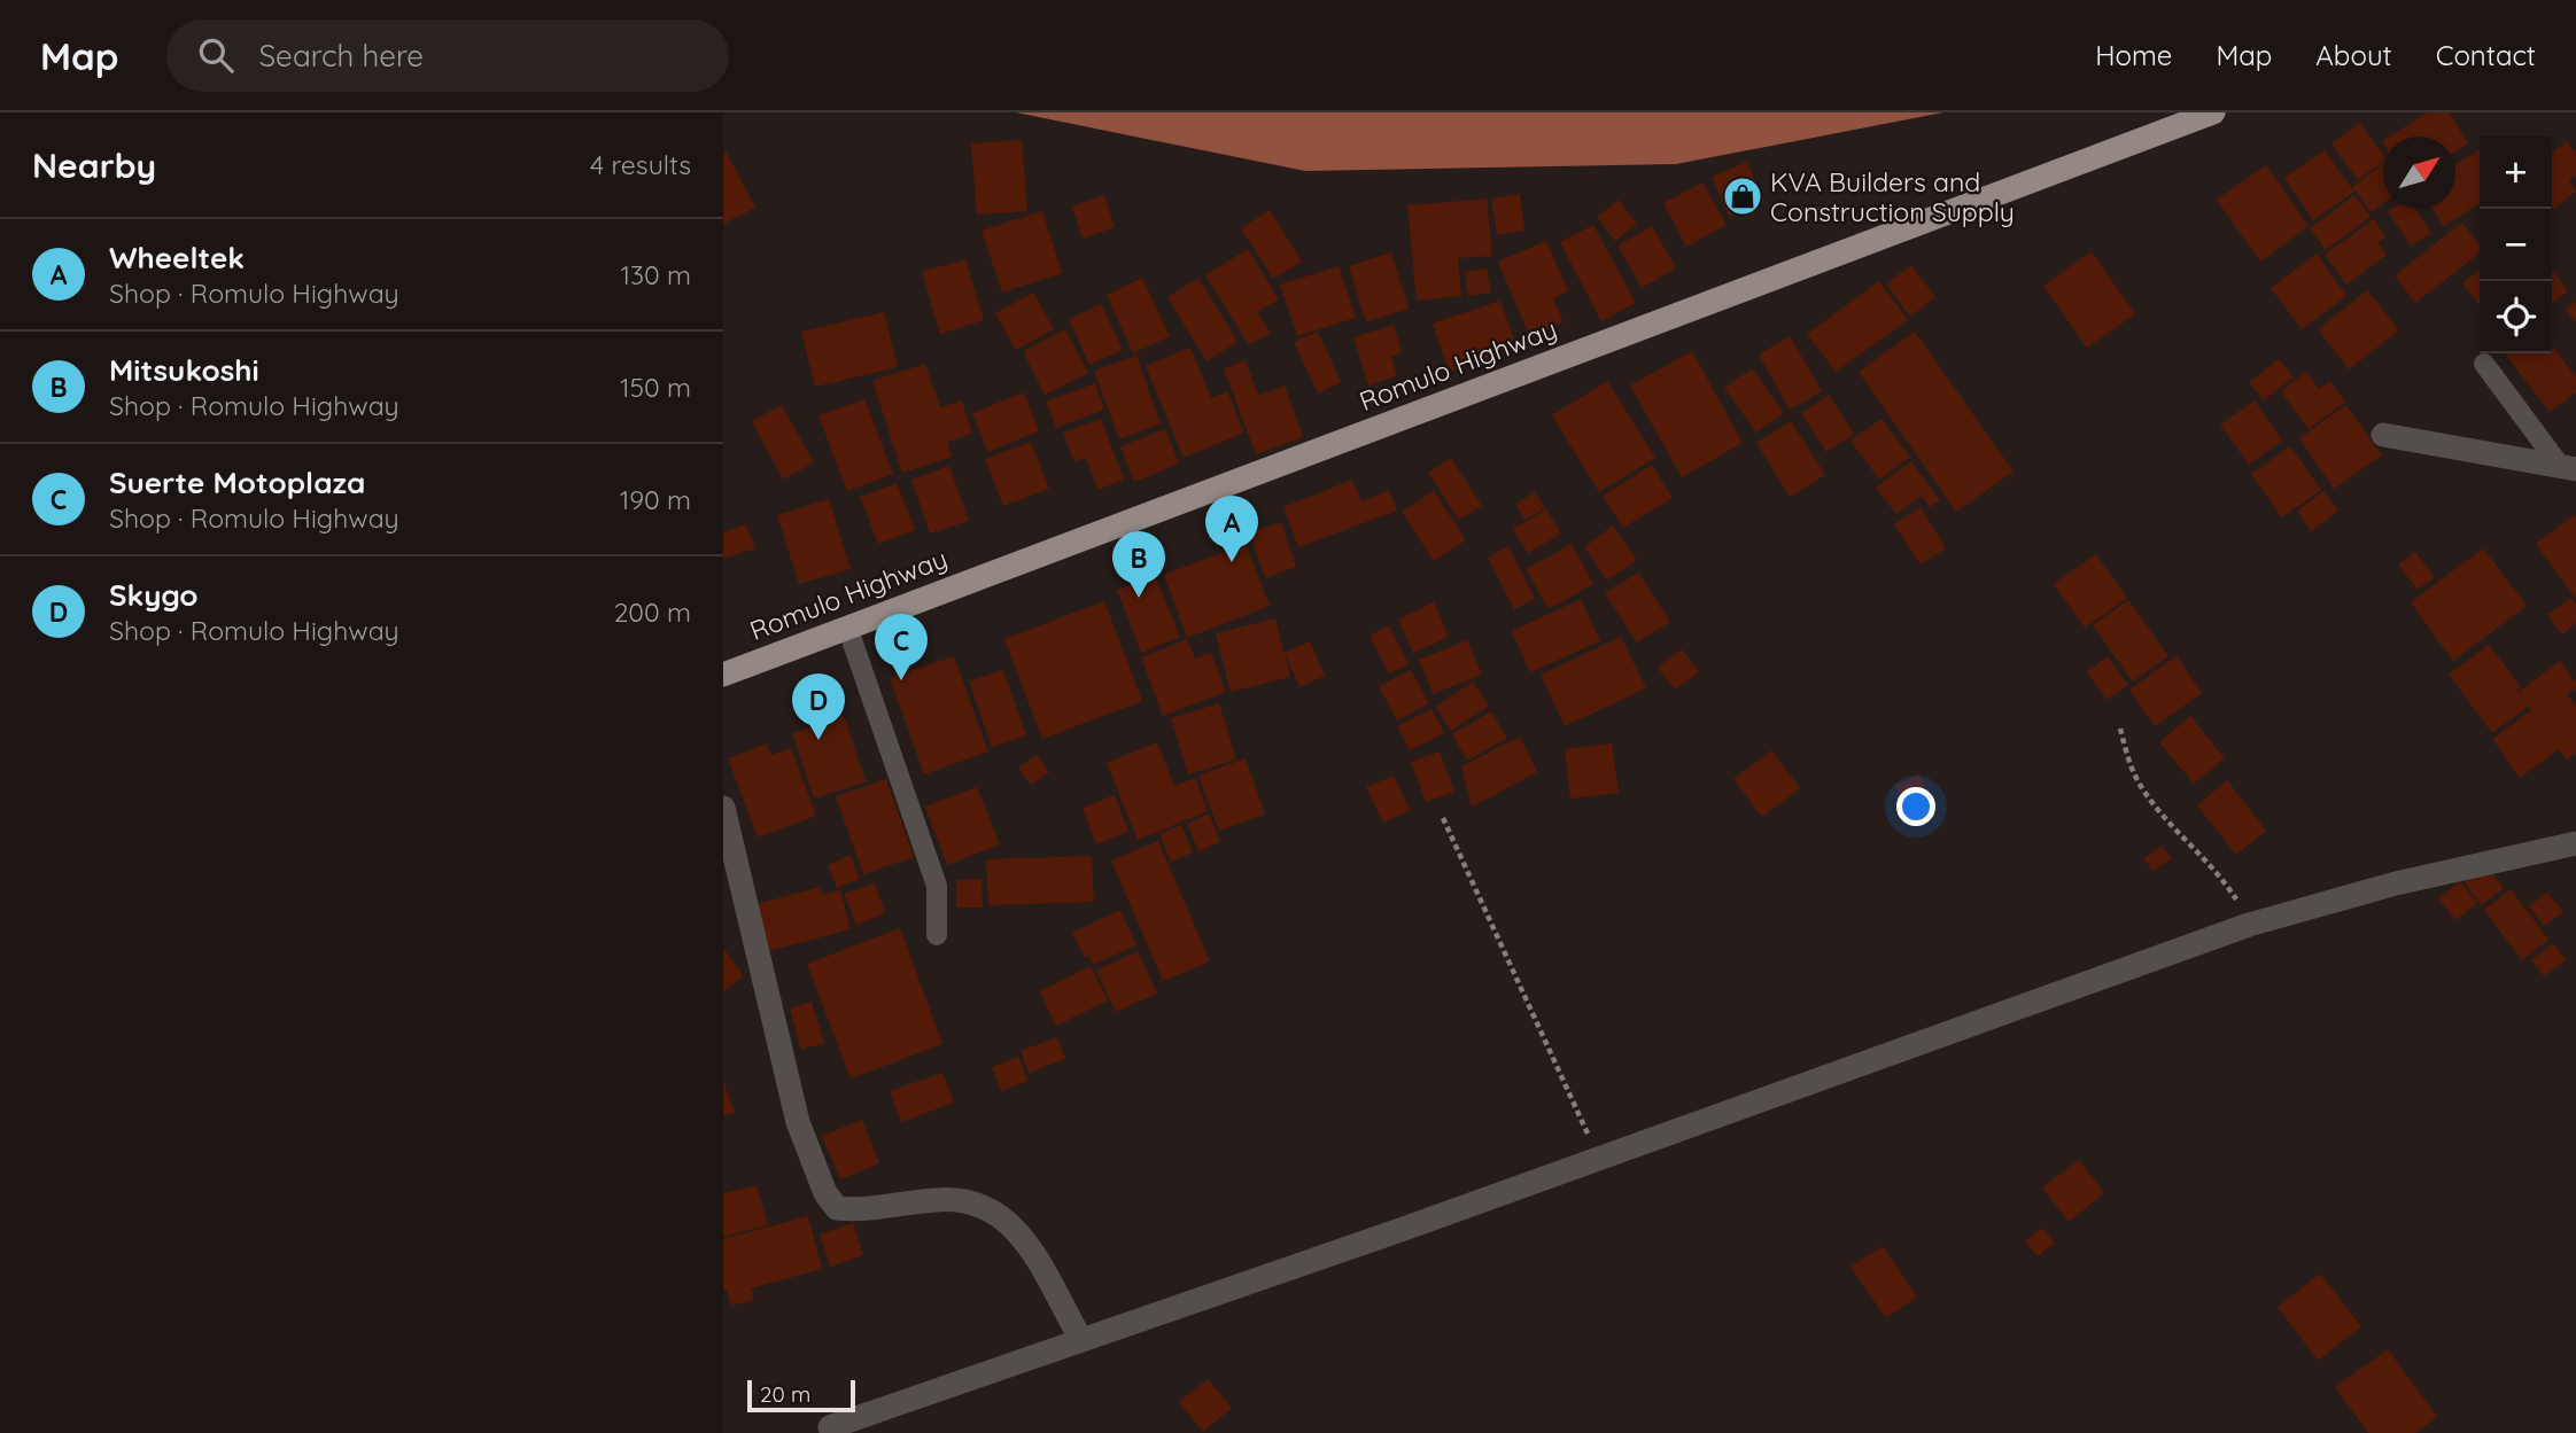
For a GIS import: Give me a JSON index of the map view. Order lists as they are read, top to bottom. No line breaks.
{"streets":{"highway":["Romulo Highway"]},"places":{"shop":["KVA Builders and Construction Supply"]},"scale_bar":"20 m","north":"top right","page":{"header":"Map","search":"Search here","nav":["Home","Map","About","Contact"],"heading":["Nearby","4 results"],"map_buttons":["+","−"],"list":[{"mark":"A","name":"Wheeltek","note":"Shop · Romulo Highway","value":"130 m"},{"mark":"B","name":"Mitsukoshi","note":"Shop · Romulo Highway","value":"150 m"},{"mark":"C","name":"Suerte Motoplaza","note":"Shop · Romulo Highway","value":"190 m"},{"mark":"D","name":"Skygo","note":"Shop · Romulo Highway","value":"200 m"}],"pins":["A","B","C","D"],"scale":"20 m"}}
